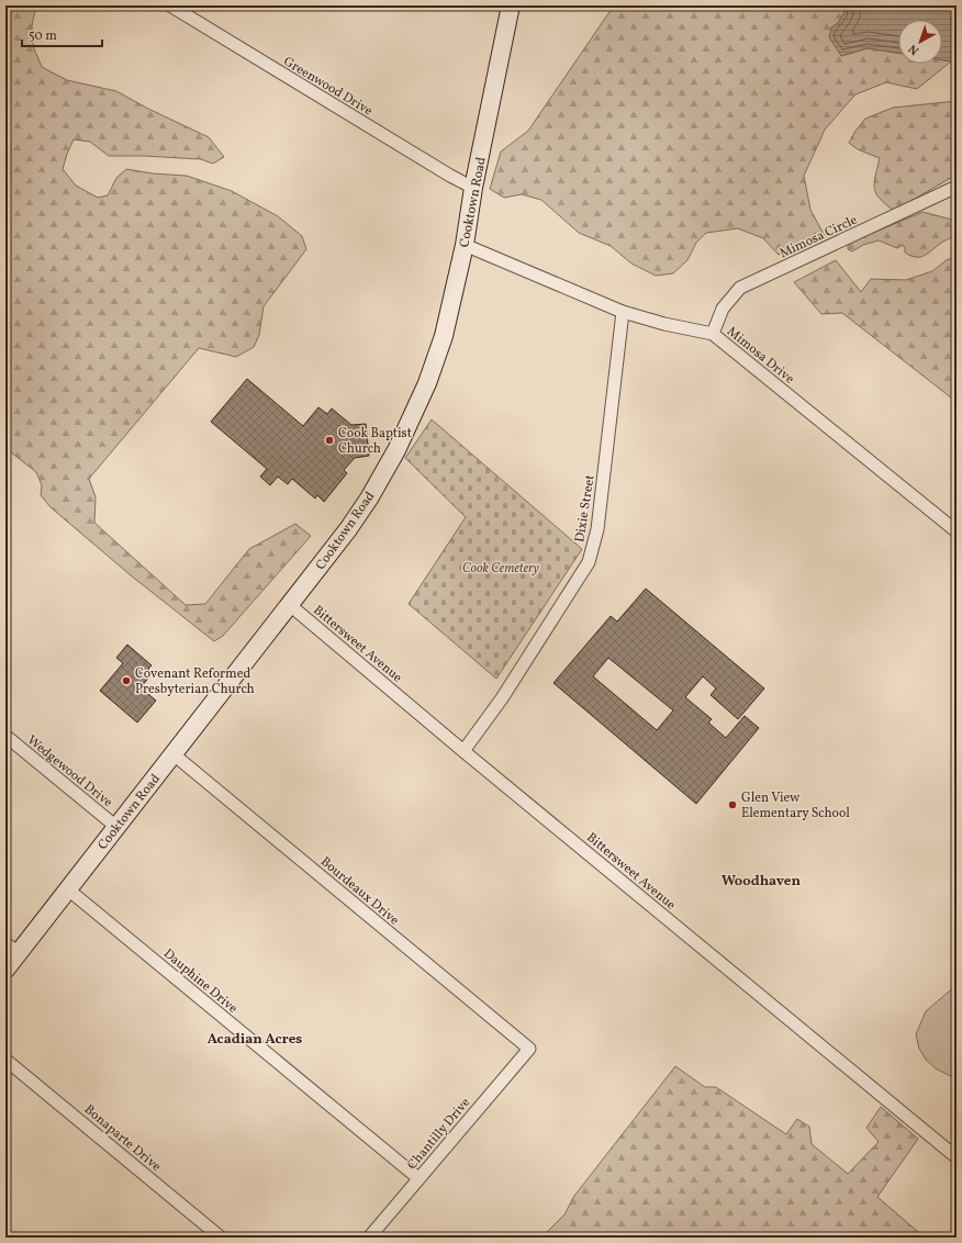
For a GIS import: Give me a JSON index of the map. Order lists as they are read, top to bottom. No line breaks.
{"streets":{"street":["Greenwood Drive","Cooktown Road","Mimosa Circle","Mimosa Drive","Dixie Street","Bittersweet Avenue","Wedgewood Drive","Bourdeaux Drive","Dauphine Drive","Chantilly Drive","Bonaparte Drive"]},"crossings":[["Greenwood Drive","Cooktown Road"],["Cooktown Road","Mimosa Drive"],["Cooktown Road","Bittersweet Avenue"],["Cooktown Road","Wedgewood Drive"],["Cooktown Road","Bourdeaux Drive"],["Cooktown Road","Dauphine Drive"],["Mimosa Circle","Mimosa Drive"],["Mimosa Drive","Dixie Street"],["Dixie Street","Bittersweet Avenue"],["Bourdeaux Drive","Chantilly Drive"],["Dauphine Drive","Chantilly Drive"]],"districts":["Woodhaven","Acadian Acres"],"parks":["Cook Cemetery"],"places":["Cook Baptist Church","Covenant Reformed Presbyterian Church","Glen View Elementary School"],"scale_bar":"50 m","north":"bottom left"}
